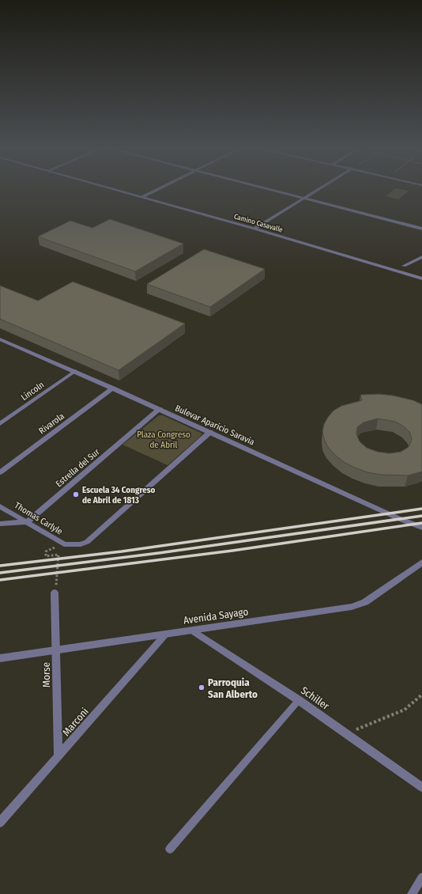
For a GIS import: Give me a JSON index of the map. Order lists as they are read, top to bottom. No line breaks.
{"streets":{"street":["Camino Casavalle","Lincoln","Rivarola","Bulevar Aparicio Saravia","Estrella del Sur","Thomas Carlyle","Avenida Sayago","Morse","Schiller","Marconi"]},"crossings":[["Lincoln","Bulevar Aparicio Saravia"],["Rivarola","Bulevar Aparicio Saravia"],["Bulevar Aparicio Saravia","Estrella del Sur"],["Bulevar Aparicio Saravia","Thomas Carlyle"],["Estrella del Sur","Thomas Carlyle"],["Avenida Sayago","Morse"],["Avenida Sayago","Schiller"],["Avenida Sayago","Marconi"],["Morse","Marconi"]],"parks":["Plaza Congreso de Abril"],"places":["Escuela 34 Congreso de Abril de 1813","Parroquia San Alberto"]}
